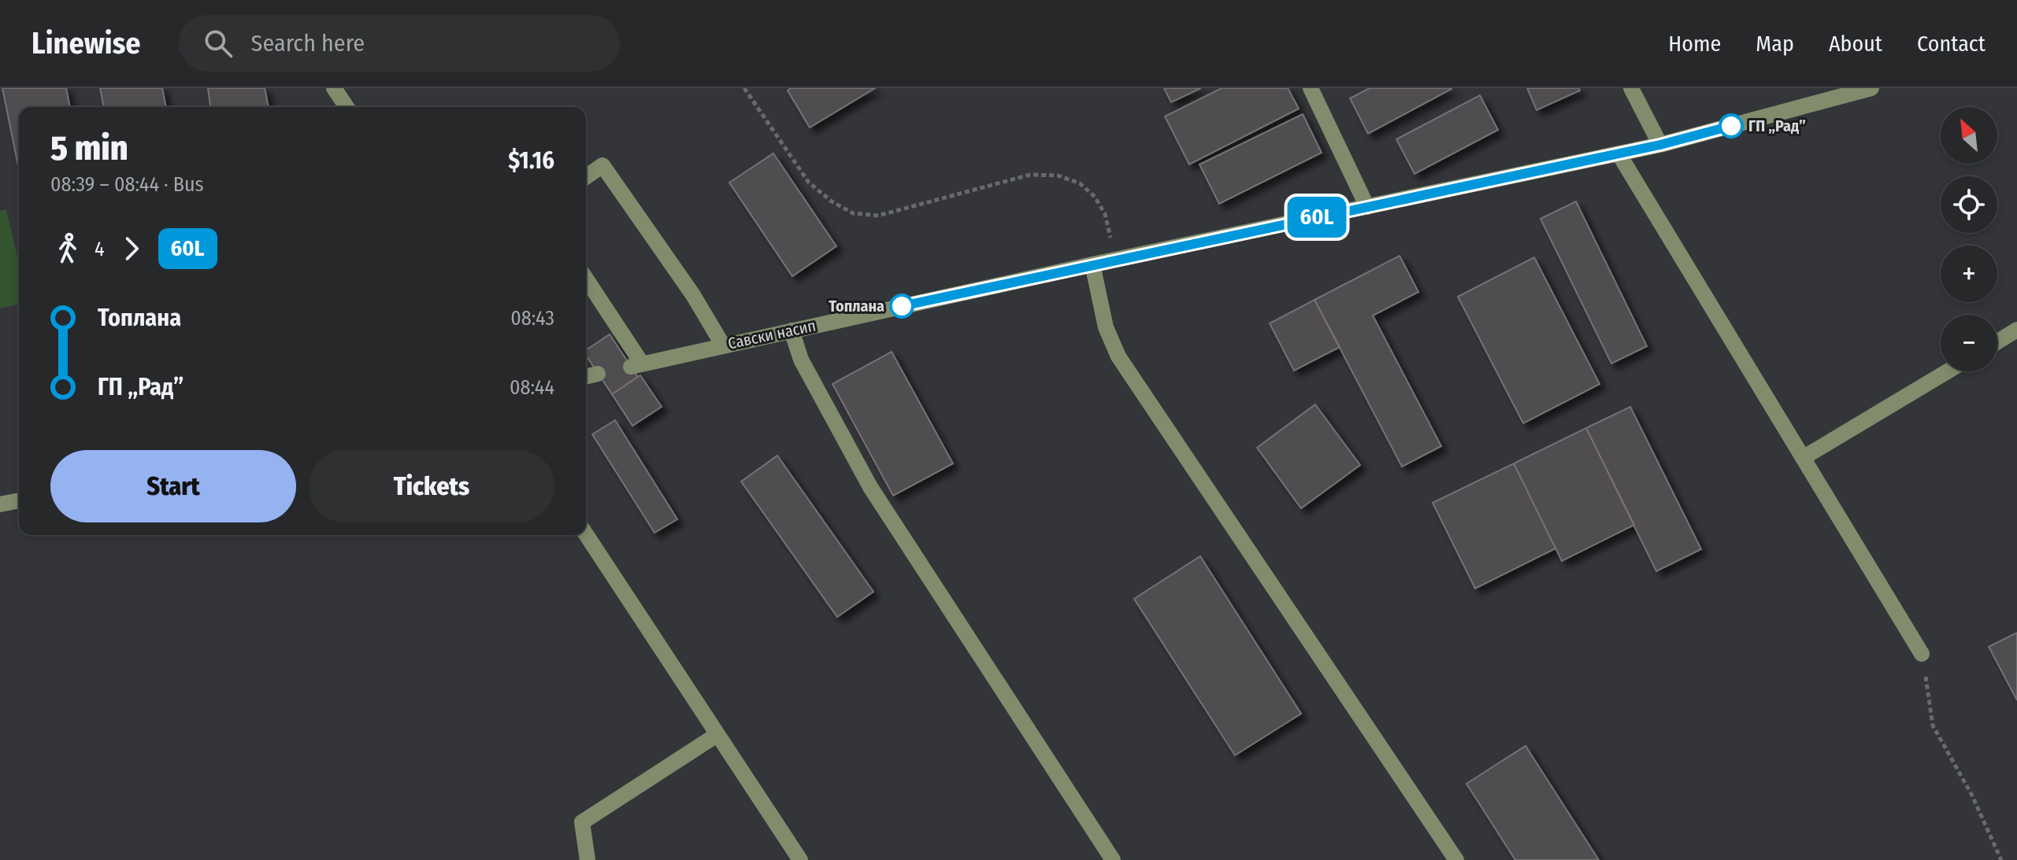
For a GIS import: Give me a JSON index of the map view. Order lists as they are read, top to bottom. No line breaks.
{"streets":{"street":["Савски насип"]},"places":["ГП „Рад”","Топлана"],"lines":["bus line 60L"],"north":"top left","page":{"header":"Linewise","search":"Search here","nav":["Home","Map","About","Contact"],"on_map":"60L","map_buttons":["+","−"],"heading":["5 min","08:39 – 08:44 · Bus","$1.16"],"legs":["4","60L"],"list":[{"name":"Топлана","value":"08:43"},{"name":"ГП „Рад”","value":"08:44"}],"buttons":["Start","Tickets"]}}
